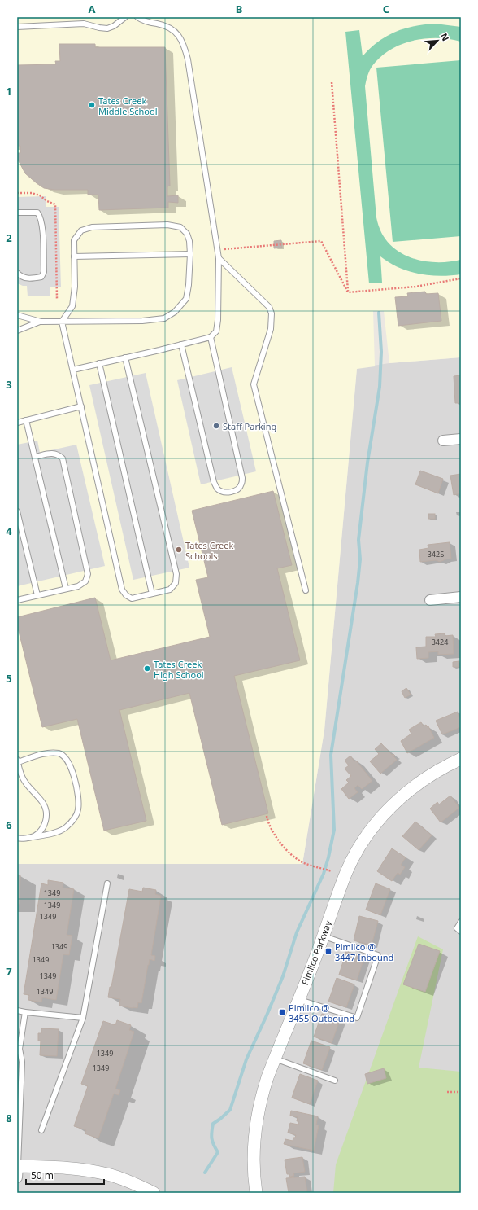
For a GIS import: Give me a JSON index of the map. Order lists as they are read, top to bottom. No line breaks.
{"streets":{"street":["Pimlico Parkway"]},"places":{"other":["Tates Creek Middle School","Staff Parking","Tates Creek Schools","Tates Creek High School"],"transit":["Pimlico @ 3447 Inbound","Pimlico @ 3455 Outbound"]},"house_numbers":["3425","3424","1349","1349","1349","1349","1349","1349","1349","1349","1349"],"scale_bar":"50 m","north":"top right","grid":{"columns":["A","B","C"],"rows":["1","2","3","4","5","6","7","8"]}}
